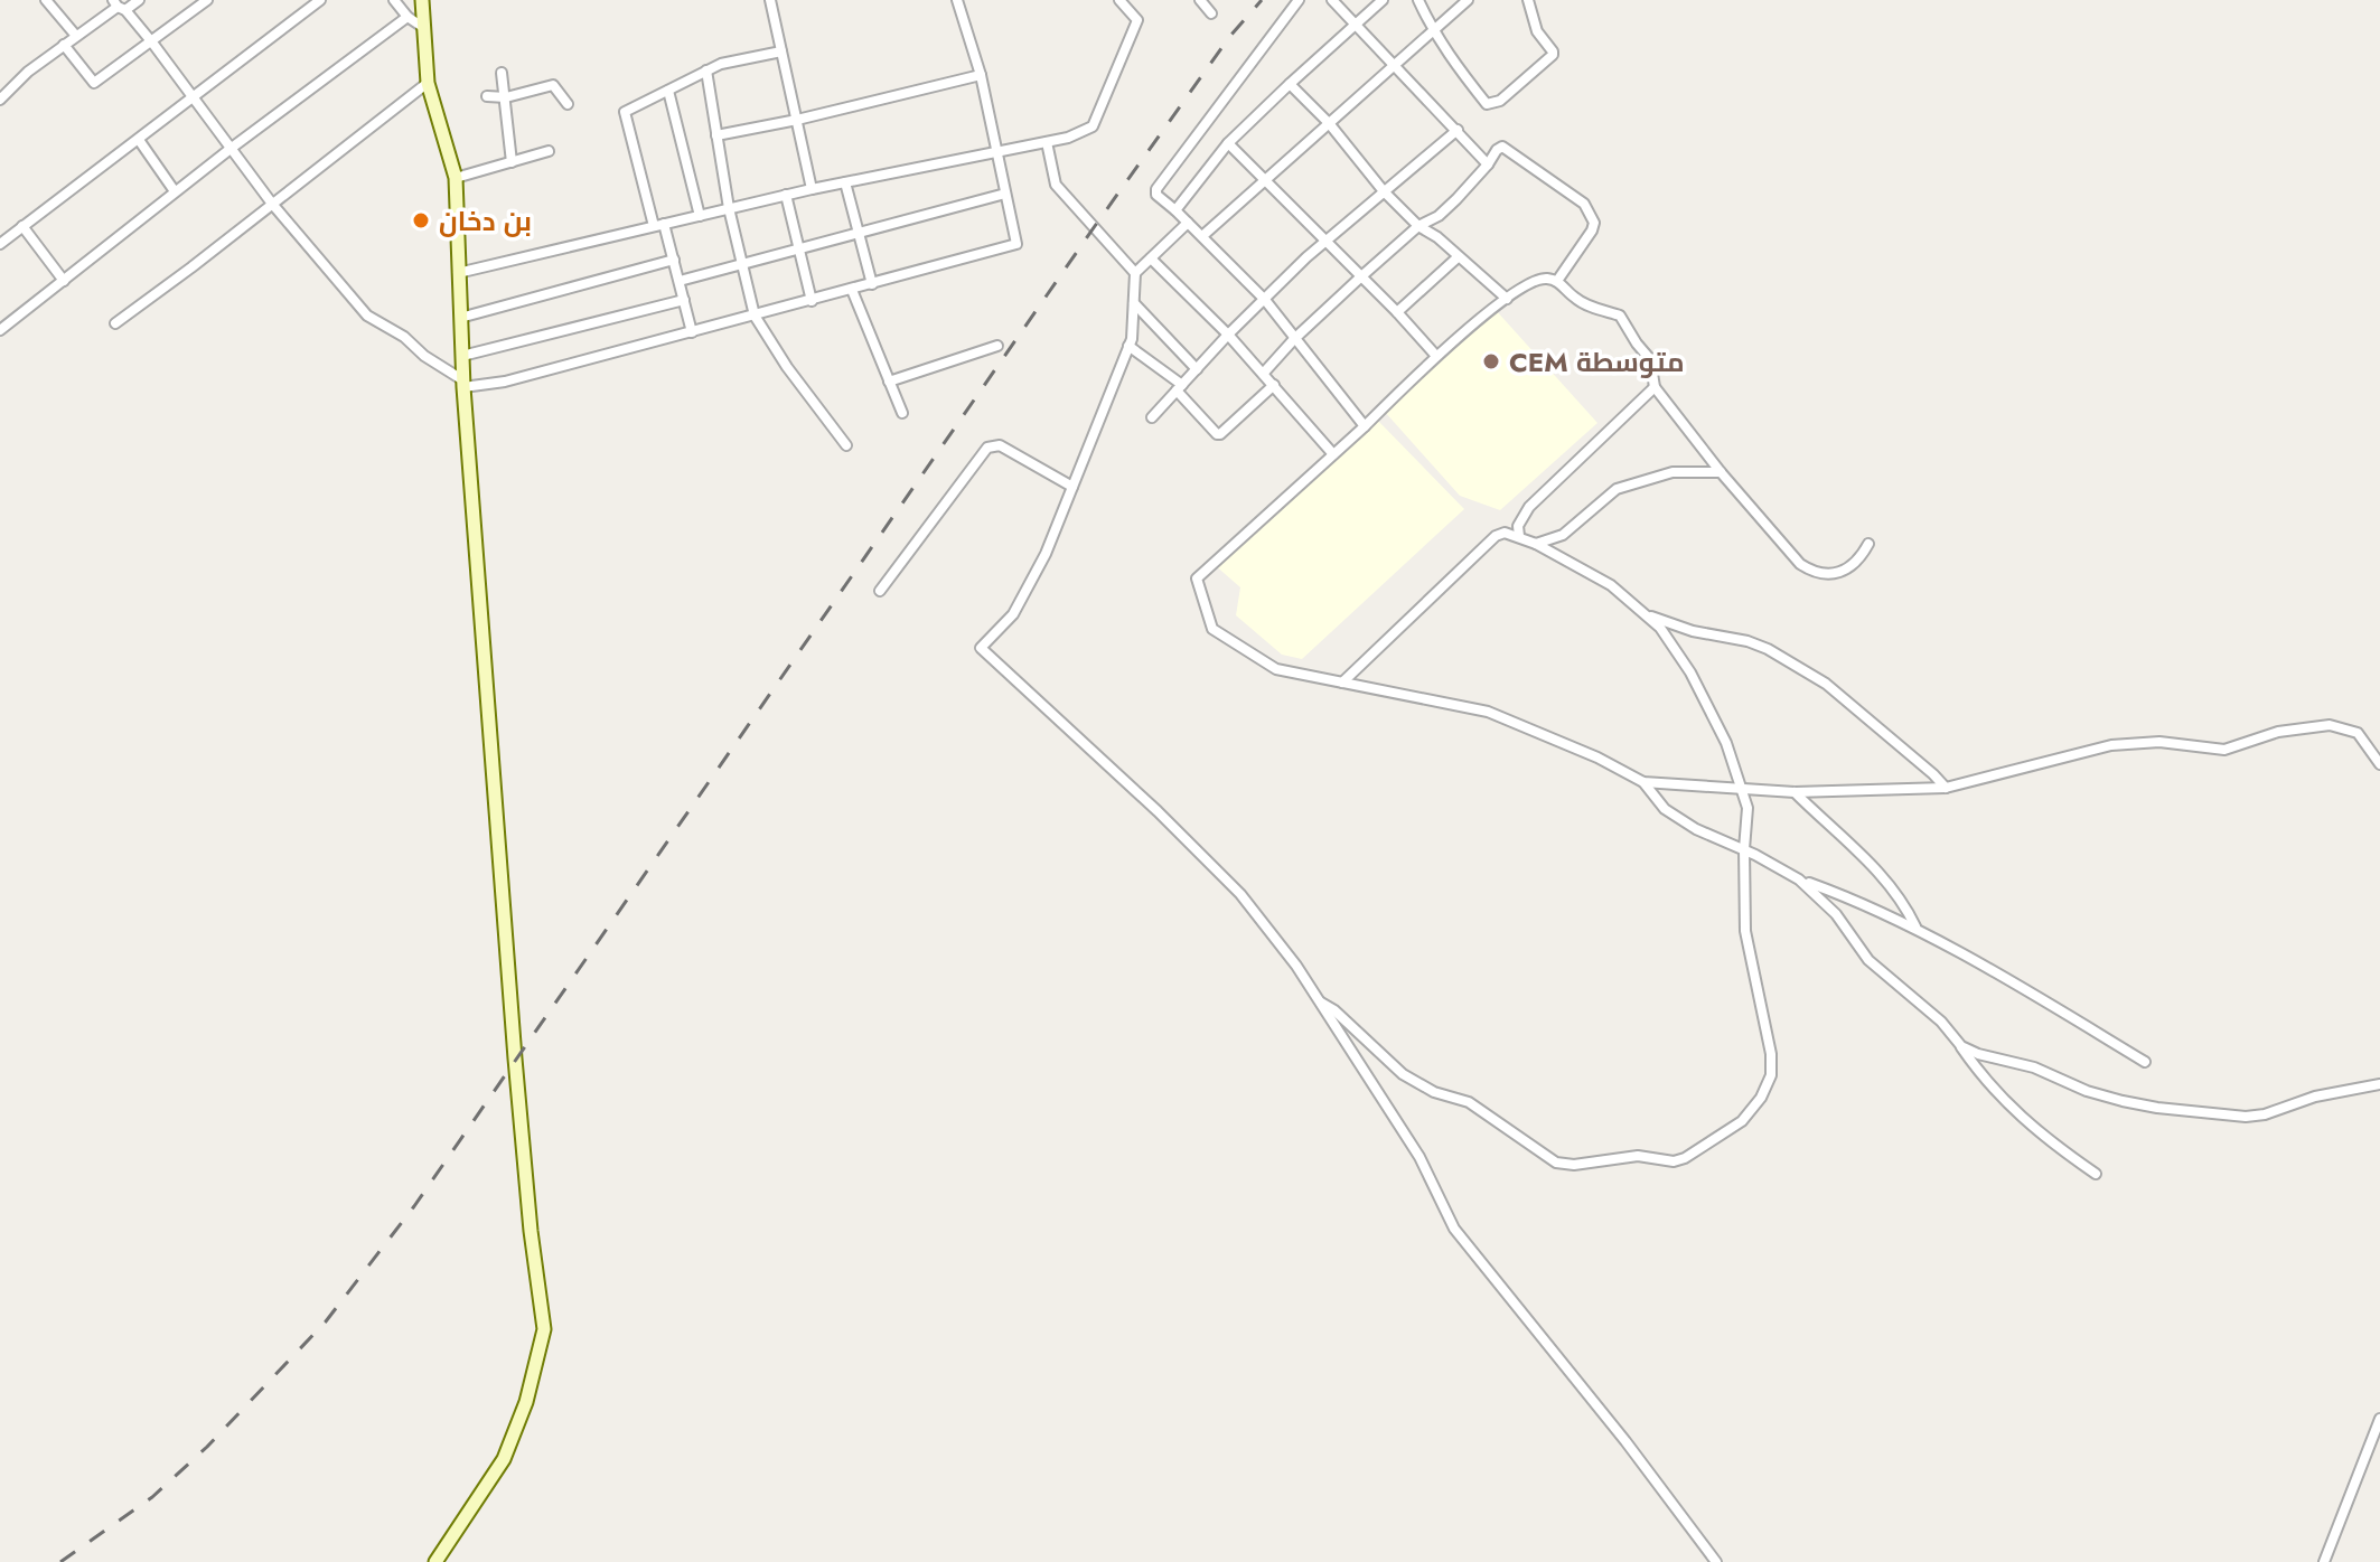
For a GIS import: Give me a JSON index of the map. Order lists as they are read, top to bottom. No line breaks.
{"places":["بن دخان","CEM متوسطة"]}
